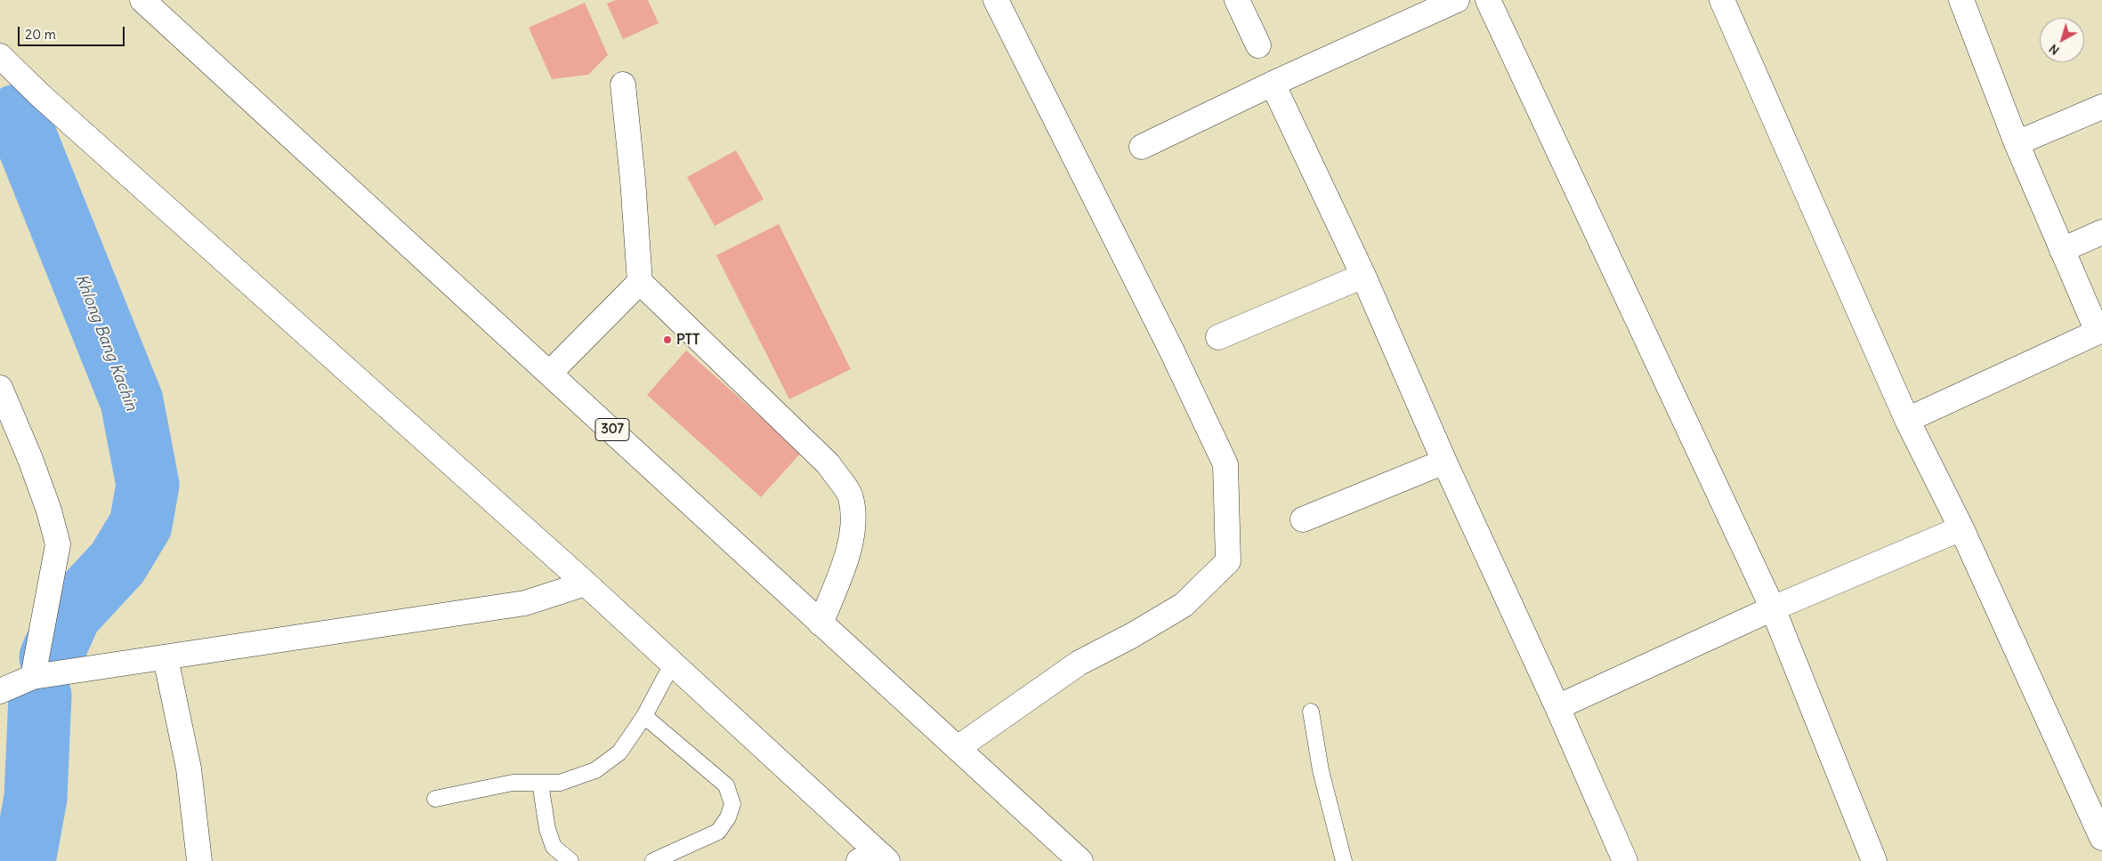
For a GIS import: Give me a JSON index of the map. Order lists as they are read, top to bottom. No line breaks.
{"streets":{"street":["307"]},"water":["Khlong Bang Kachin"],"places":["PTT"],"scale_bar":"20 m","north":"bottom left"}
